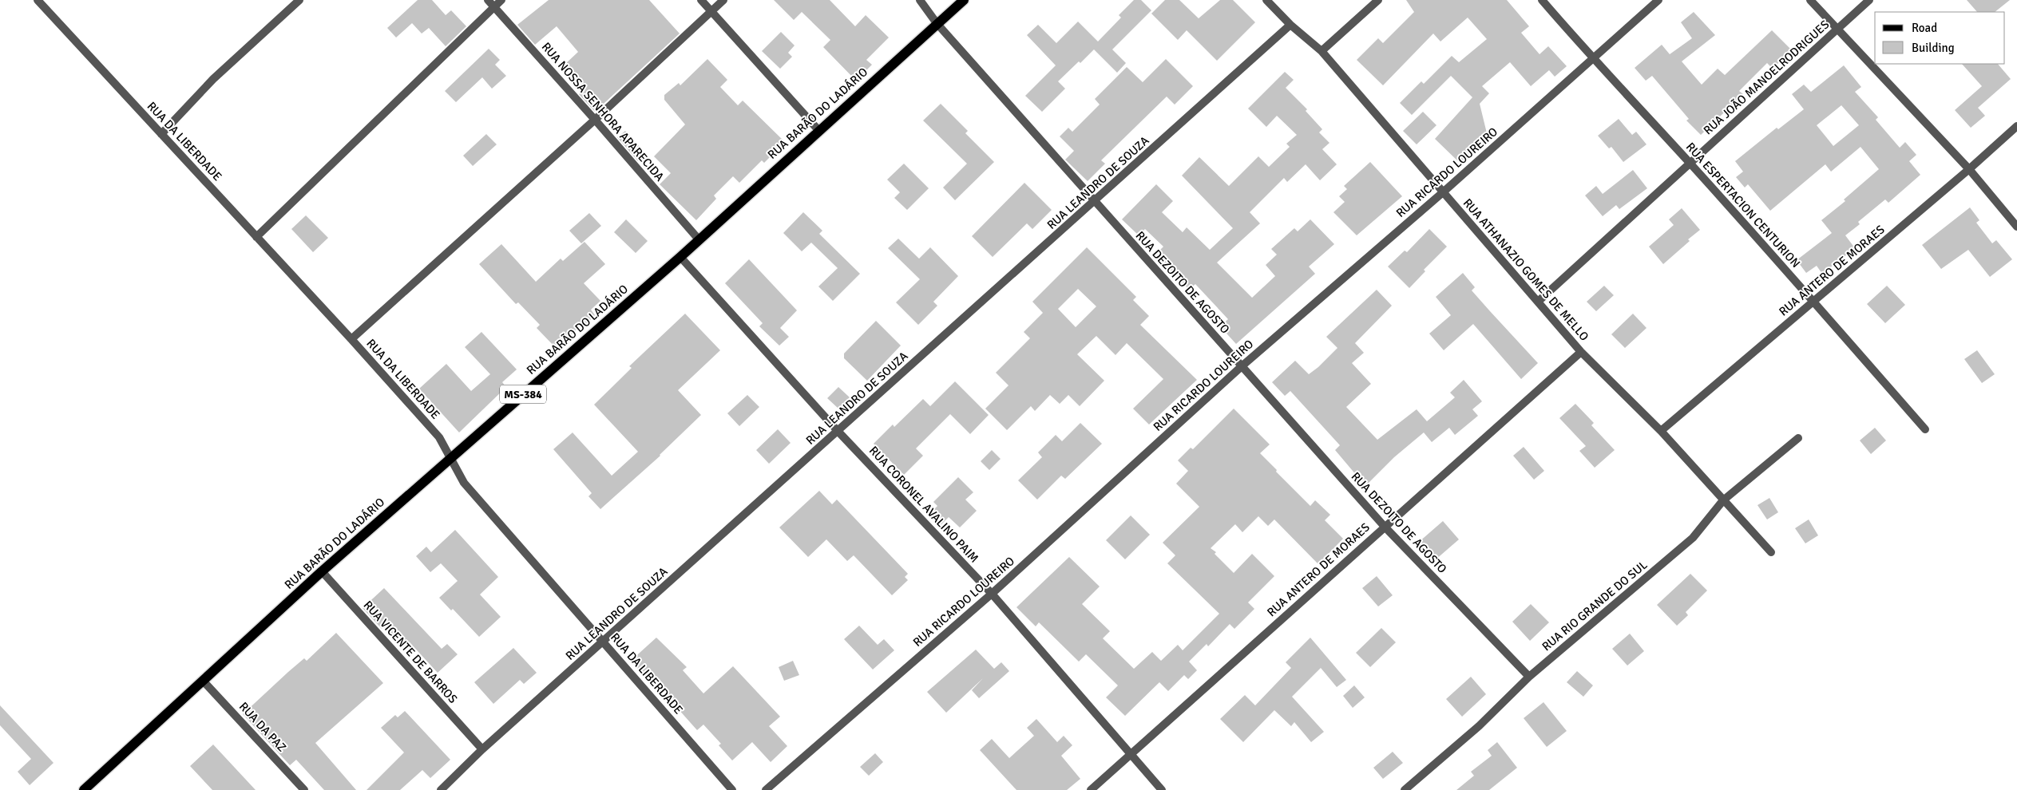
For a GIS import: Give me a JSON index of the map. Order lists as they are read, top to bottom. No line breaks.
{"streets":{"main road":["RUA BARÃO DO LADÁRIO","MS-384"],"street":["RUA JOÃO MANOELRODRIGUES","RUA NOSSA SENHORA APARECIDA","RUA DA LIBERDADE","RUA RICARDO LOUREIRO","RUA LEANDRO DE SOUZA","RUA ESPERTACION CENTURION","RUA ATHANAZIO GOMES DE MELLO","RUA ANTERO DE MORAES","RUA DEZOITO DE AGOSTO","RUA CORONEL AVALINO PAIM","RUA RIO GRANDE DO SUL","RUA VICENTE DE BARROS","RUA DA PAZ"]},"crossings":[["RUA JOÃO MANOELRODRIGUES","RUA ESPERTACION CENTURION"],["RUA JOÃO MANOELRODRIGUES","RUA ATHANAZIO GOMES DE MELLO"],["RUA NOSSA SENHORA APARECIDA","RUA BARÃO DO LADÁRIO"],["RUA BARÃO DO LADÁRIO","RUA DA LIBERDADE"],["RUA BARÃO DO LADÁRIO","RUA DEZOITO DE AGOSTO"],["RUA BARÃO DO LADÁRIO","RUA CORONEL AVALINO PAIM"],["RUA BARÃO DO LADÁRIO","RUA VICENTE DE BARROS"],["RUA BARÃO DO LADÁRIO","RUA DA PAZ"],["RUA DA LIBERDADE","RUA LEANDRO DE SOUZA"],["RUA RICARDO LOUREIRO","RUA ESPERTACION CENTURION"],["RUA RICARDO LOUREIRO","RUA ATHANAZIO GOMES DE MELLO"],["RUA RICARDO LOUREIRO","RUA DEZOITO DE AGOSTO"],["RUA RICARDO LOUREIRO","RUA CORONEL AVALINO PAIM"],["RUA LEANDRO DE SOUZA","RUA ATHANAZIO GOMES DE MELLO"],["RUA LEANDRO DE SOUZA","RUA DEZOITO DE AGOSTO"],["RUA LEANDRO DE SOUZA","RUA CORONEL AVALINO PAIM"],["RUA LEANDRO DE SOUZA","RUA VICENTE DE BARROS"],["RUA ESPERTACION CENTURION","RUA ANTERO DE MORAES"],["RUA ATHANAZIO GOMES DE MELLO","RUA ANTERO DE MORAES"],["RUA ATHANAZIO GOMES DE MELLO","RUA RIO GRANDE DO SUL"],["RUA ANTERO DE MORAES","RUA DEZOITO DE AGOSTO"],["RUA ANTERO DE MORAES","RUA CORONEL AVALINO PAIM"],["RUA DEZOITO DE AGOSTO","RUA RIO GRANDE DO SUL"]],"legend":["Road","Building"]}
